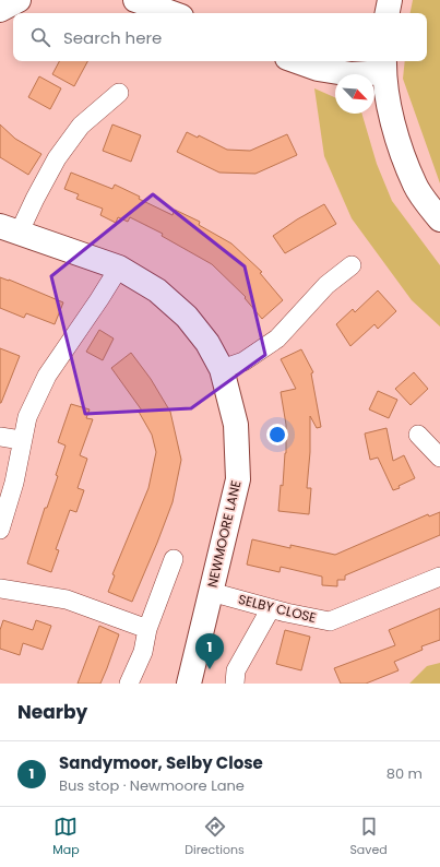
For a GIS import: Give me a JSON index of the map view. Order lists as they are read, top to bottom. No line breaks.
{"streets":{"street":["NEWMOORE LANE","SELBY CLOSE"]},"crossings":[["NEWMOORE LANE","SELBY CLOSE"]],"north":"bottom right","page":{"search":"Search here","pins":"1","heading":"Nearby","list":[{"mark":"1","name":"Sandymoor, Selby Close","note":"Bus stop · Newmoore Lane","value":"80 m"}],"nav":["Map","Directions","Saved"]}}
